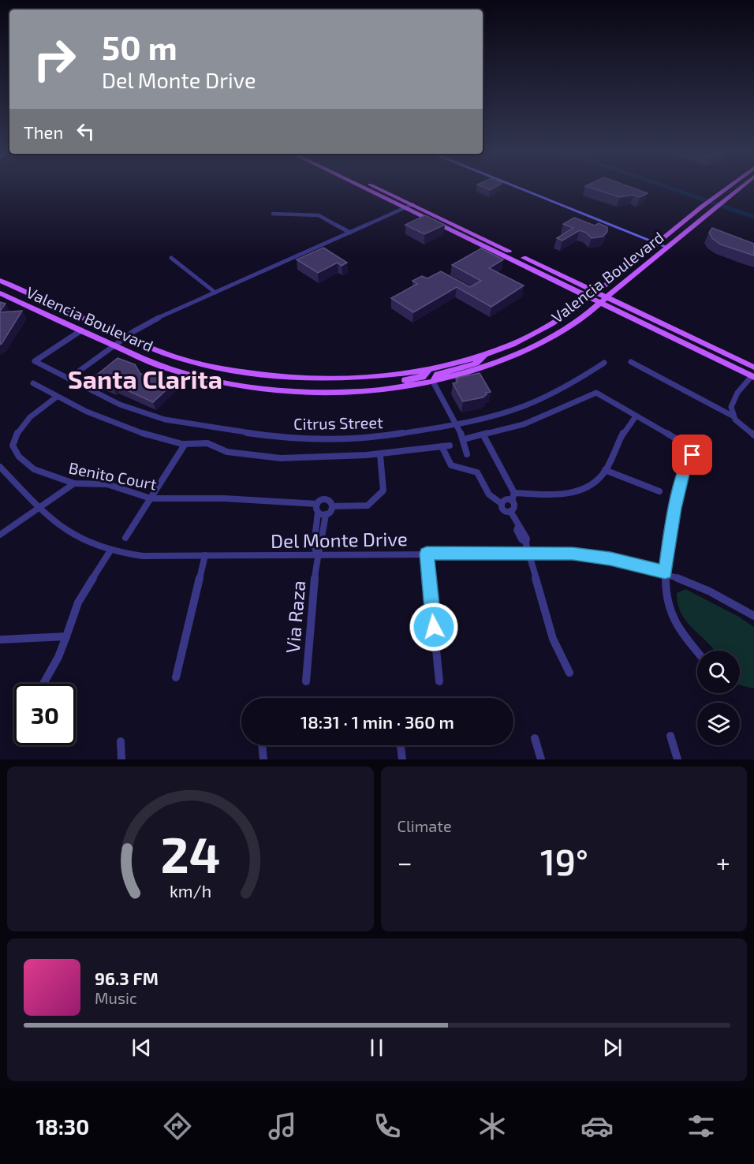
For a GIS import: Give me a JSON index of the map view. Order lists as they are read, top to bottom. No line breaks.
{"streets":{"main road":["Valencia Boulevard"],"street":["Citrus Street","Benito Court","Del Monte Drive","Via Raza"]},"crossings":[["Valencia Boulevard","Citrus Street"],["Benito Court","Via Raza"],["Del Monte Drive","Via Raza"]],"districts":["Santa Clarita"],"page":{"turn":["50 m","Del Monte Drive"],"then":"Then","limit":"30","trip":"18:31 · 1 min · 360 m","tile":"Climate","heat":["−","19°","+"],"song":["96.3 FM","Music"],"tabs":"18:30","gauge":["24","km/h"]}}
